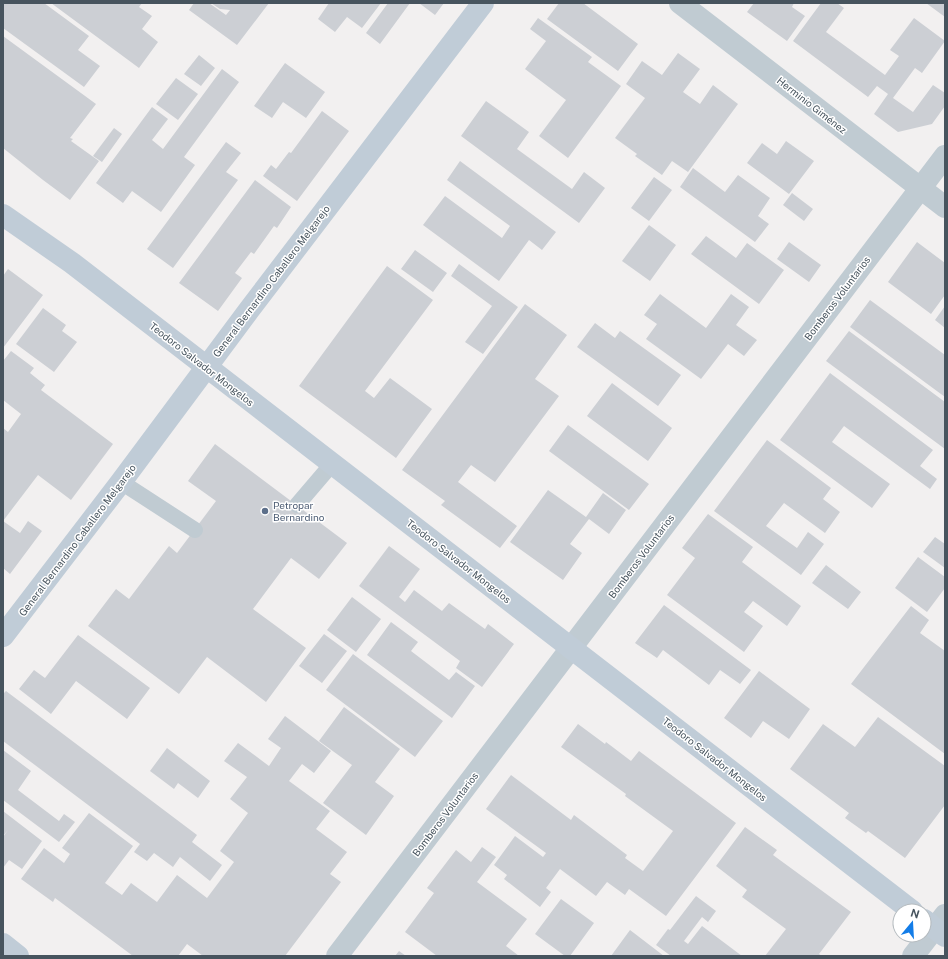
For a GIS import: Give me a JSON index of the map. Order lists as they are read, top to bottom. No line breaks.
{"streets":{"street":["Herminio Giménez","General Bernardino Caballero Melgarejo","Bomberos Voluntarios","Teodoro Salvador Mongelos"]},"crossings":[["Herminio Giménez","Bomberos Voluntarios"],["General Bernardino Caballero Melgarejo","Teodoro Salvador Mongelos"],["Bomberos Voluntarios","Teodoro Salvador Mongelos"]],"places":["Petropar Bernardino"],"north":"top"}
